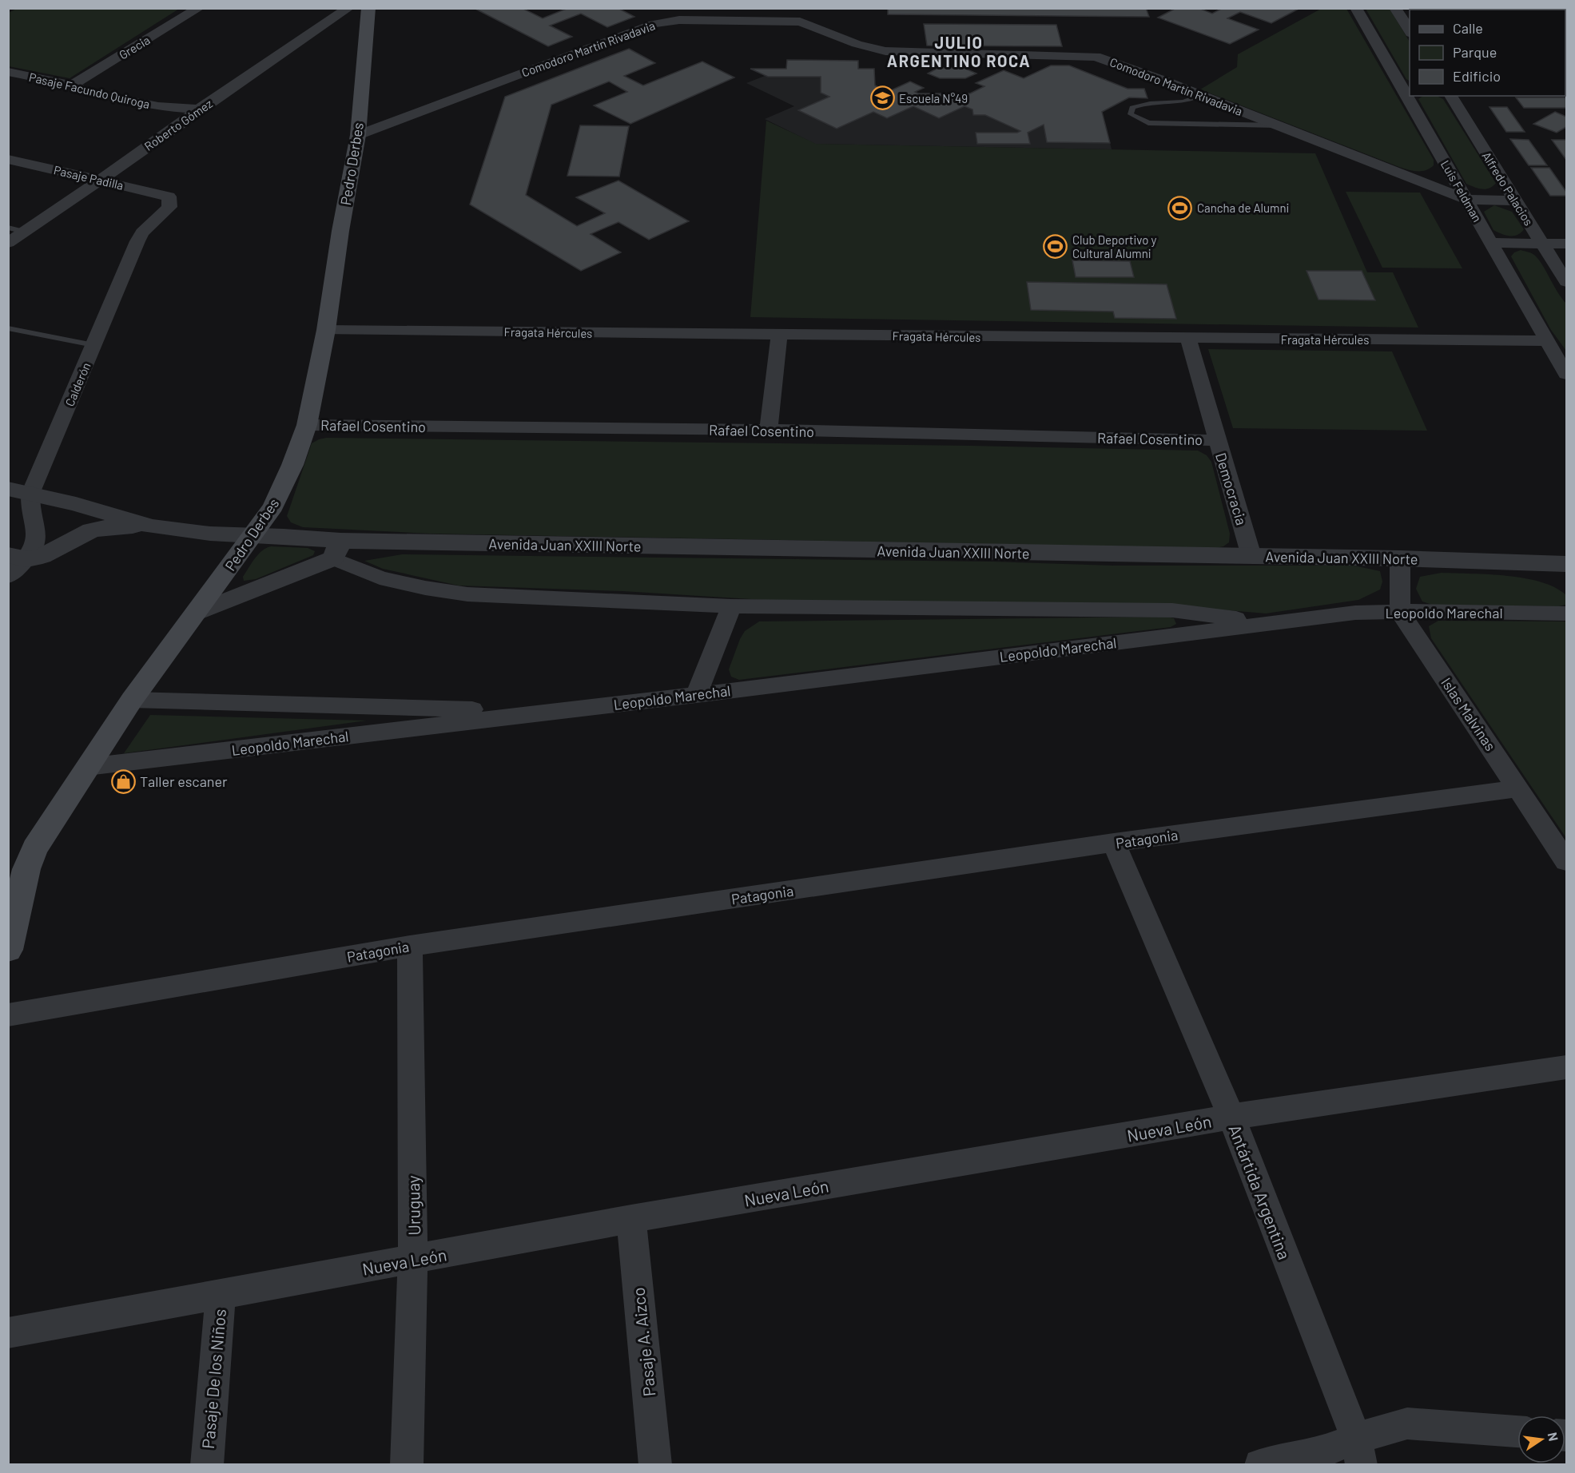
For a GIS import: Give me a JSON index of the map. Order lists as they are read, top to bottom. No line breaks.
{"streets":{"main road":["Pedro Derbes"],"street":["Grecia","Comodoro Martín Rivadavia","Pasaje Facundo Quiroga","Roberto Gómez","Pasaje Padilla","Alfredo Palacios","Luis Feldman","Fragata Hércules","Calderón","Rafael Cosentino","Democracia","Avenida Juan XXIII Norte","Leopoldo Marechal","Islas Malvinas","Patagonia","Nueva León","Antártida Argentina","Uruguay","Pasaje A. Aizco","Pasaje De los Niños"]},"crossings":[["Grecia","Pasaje Facundo Quiroga"],["Comodoro Martín Rivadavia","Pedro Derbes"],["Comodoro Martín Rivadavia","Alfredo Palacios"],["Comodoro Martín Rivadavia","Luis Feldman"],["Pasaje Facundo Quiroga","Roberto Gómez"],["Roberto Gómez","Pasaje Padilla"],["Pedro Derbes","Fragata Hércules"],["Pedro Derbes","Rafael Cosentino"],["Pedro Derbes","Avenida Juan XXIII Norte"],["Pedro Derbes","Leopoldo Marechal"],["Pasaje Padilla","Calderón"],["Luis Feldman","Fragata Hércules"],["Fragata Hércules","Democracia"],["Calderón","Avenida Juan XXIII Norte"],["Rafael Cosentino","Democracia"],["Democracia","Avenida Juan XXIII Norte"],["Avenida Juan XXIII Norte","Leopoldo Marechal"],["Leopoldo Marechal","Islas Malvinas"],["Islas Malvinas","Patagonia"],["Patagonia","Antártida Argentina"],["Patagonia","Uruguay"],["Nueva León","Antártida Argentina"],["Nueva León","Uruguay"],["Nueva León","Pasaje A. Aizco"],["Nueva León","Pasaje De los Niños"]],"districts":["JULIO ARGENTINO ROCA"],"places":{"school or university":["Escuela N°49"],"sports":["Cancha de Alumni","Club Deportivo y Cultural Alumni"],"shop":["Taller escaner"]},"legend":["Calle","Parque","Edificio"],"north":"right"}
